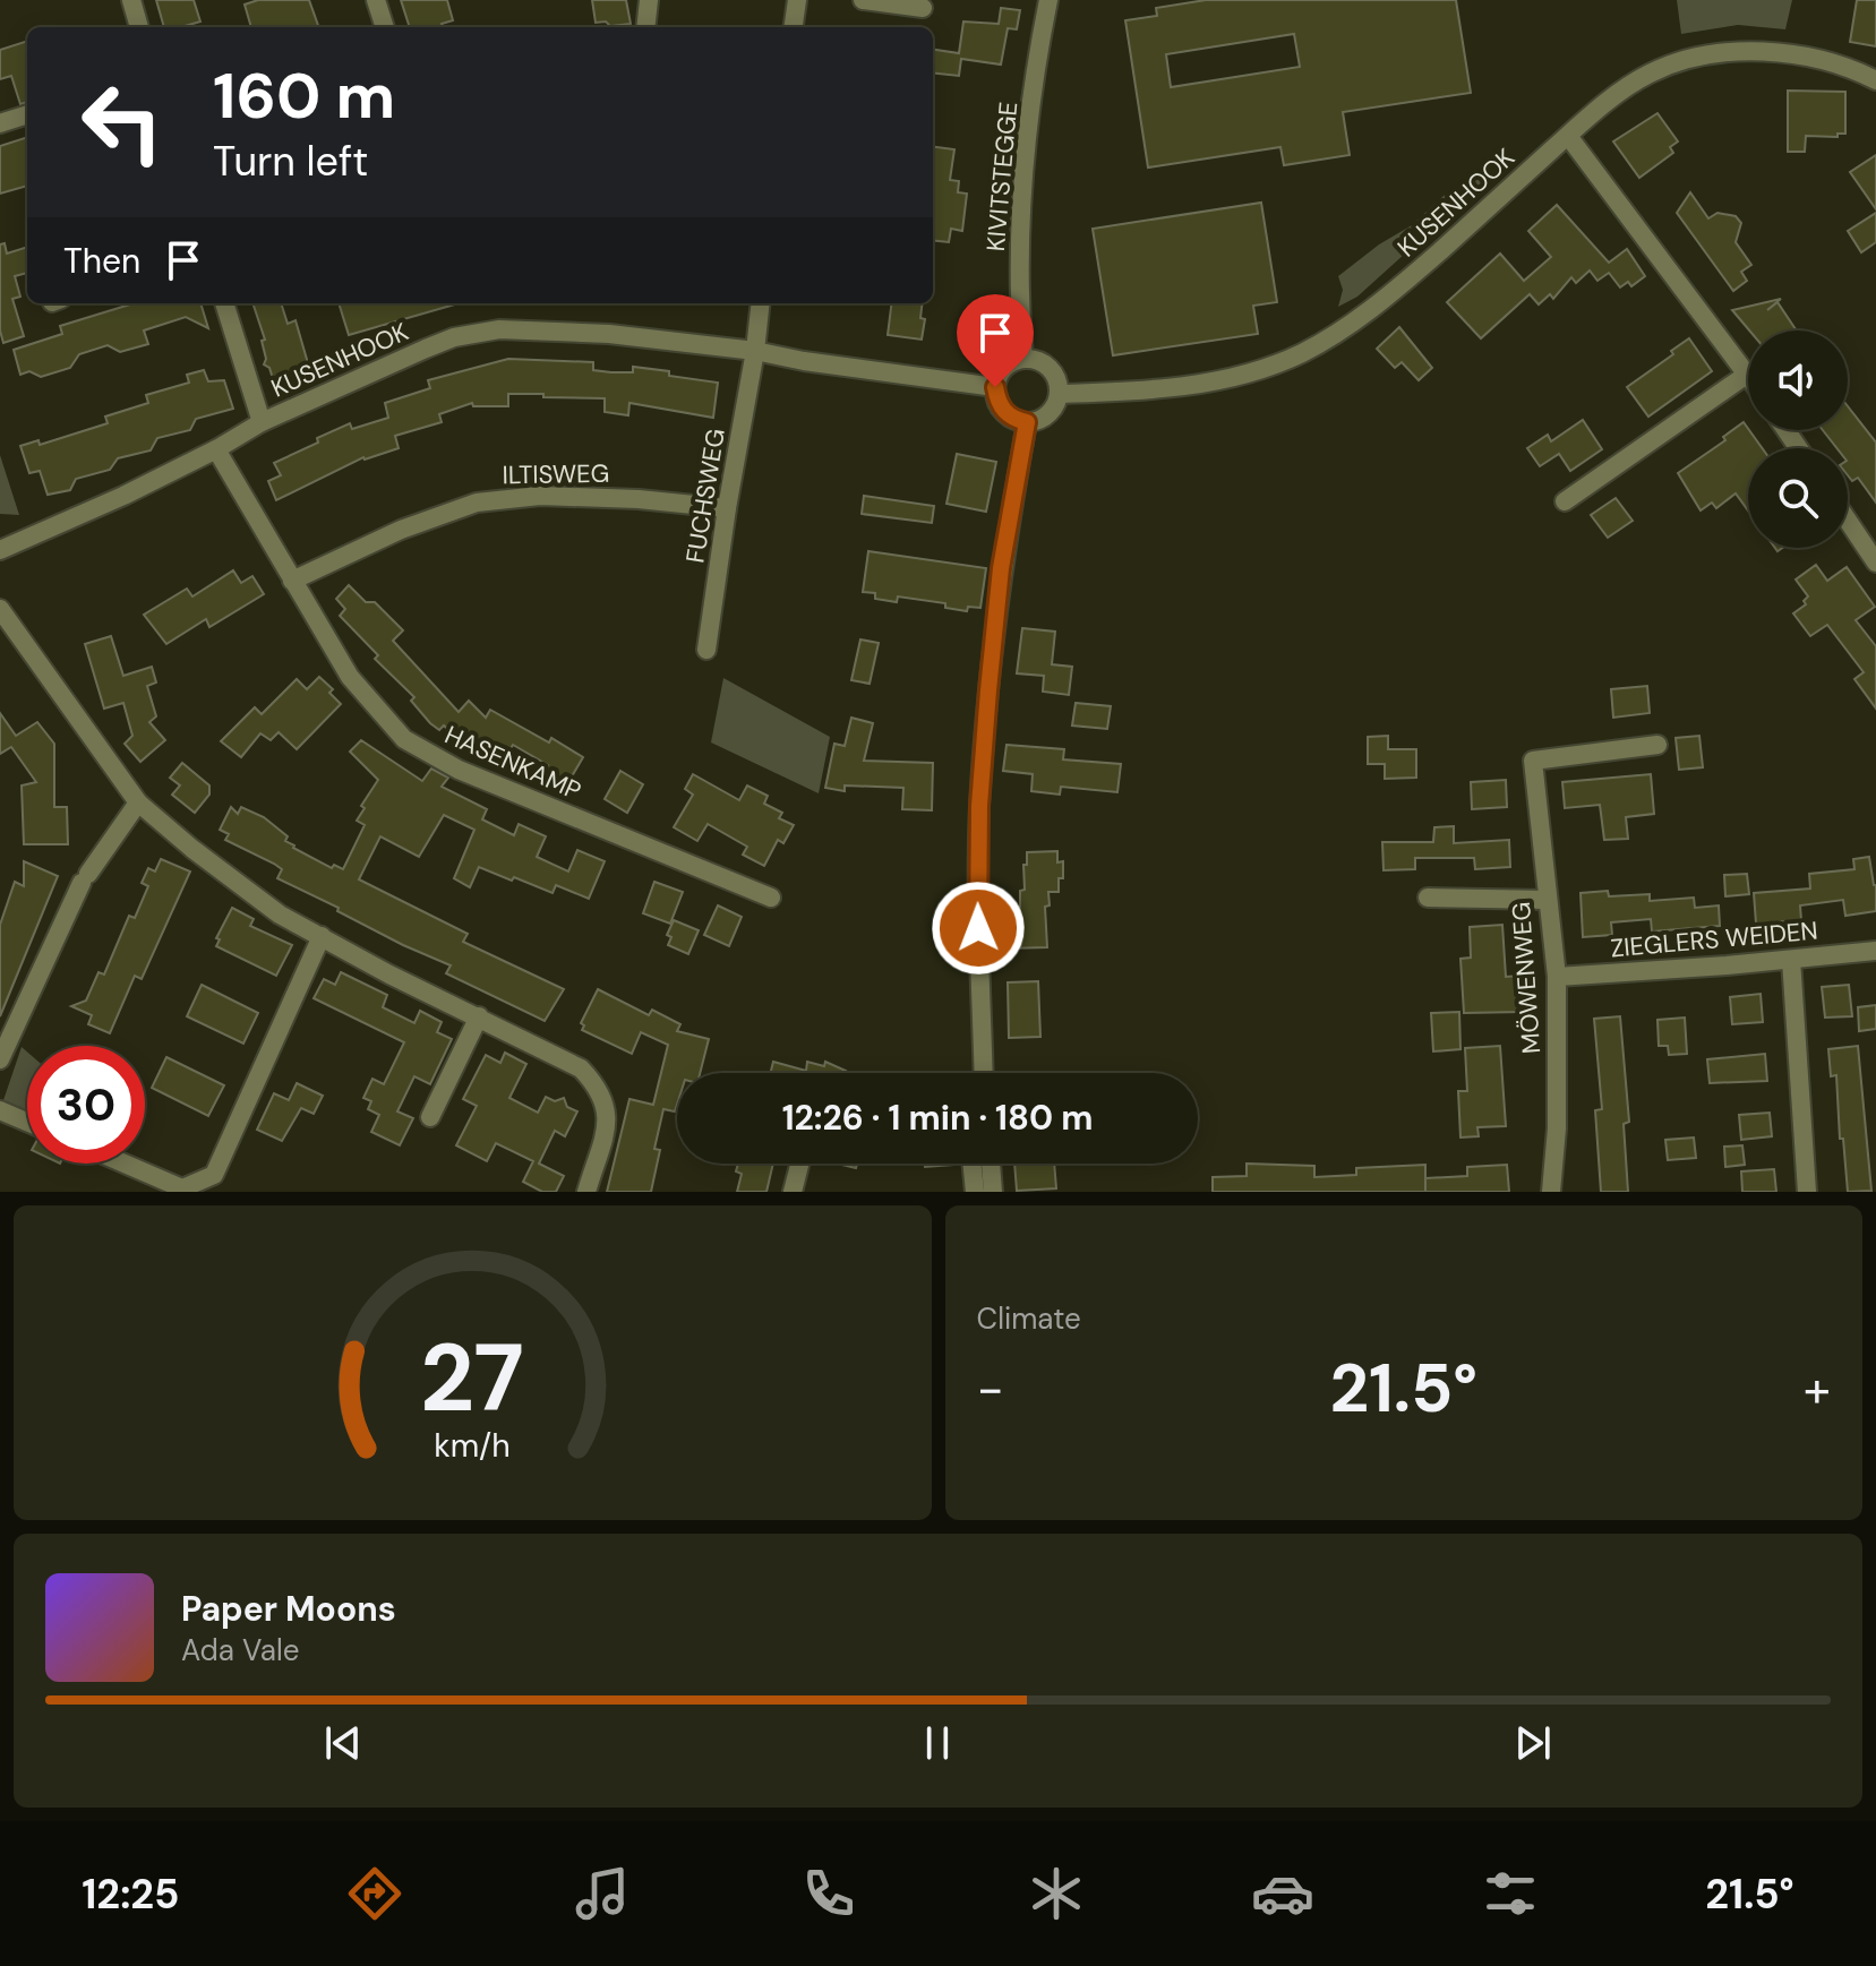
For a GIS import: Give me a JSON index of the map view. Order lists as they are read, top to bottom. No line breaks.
{"streets":{"street":["KIVITSTEGGE","KUSENHOOK","ILTISWEG","FUCHSWEG","HASENKAMP","ZIEGLERS WEIDEN","MÖWENWEG"]},"crossings":[["KIVITSTEGGE","KUSENHOOK"],["KUSENHOOK","FUCHSWEG"],["KUSENHOOK","HASENKAMP"],["ILTISWEG","FUCHSWEG"],["ILTISWEG","HASENKAMP"],["ZIEGLERS WEIDEN","MÖWENWEG"]],"page":{"turn":["160 m","Turn left"],"then":"Then","limit":"30","trip":"12:26 · 1 min · 180 m","tile":"Climate","heat":["−","21.5°","+"],"song":["Paper Moons","Ada Vale"],"tabs":["12:25","21.5°"],"gauge":["27","km/h"]}}
